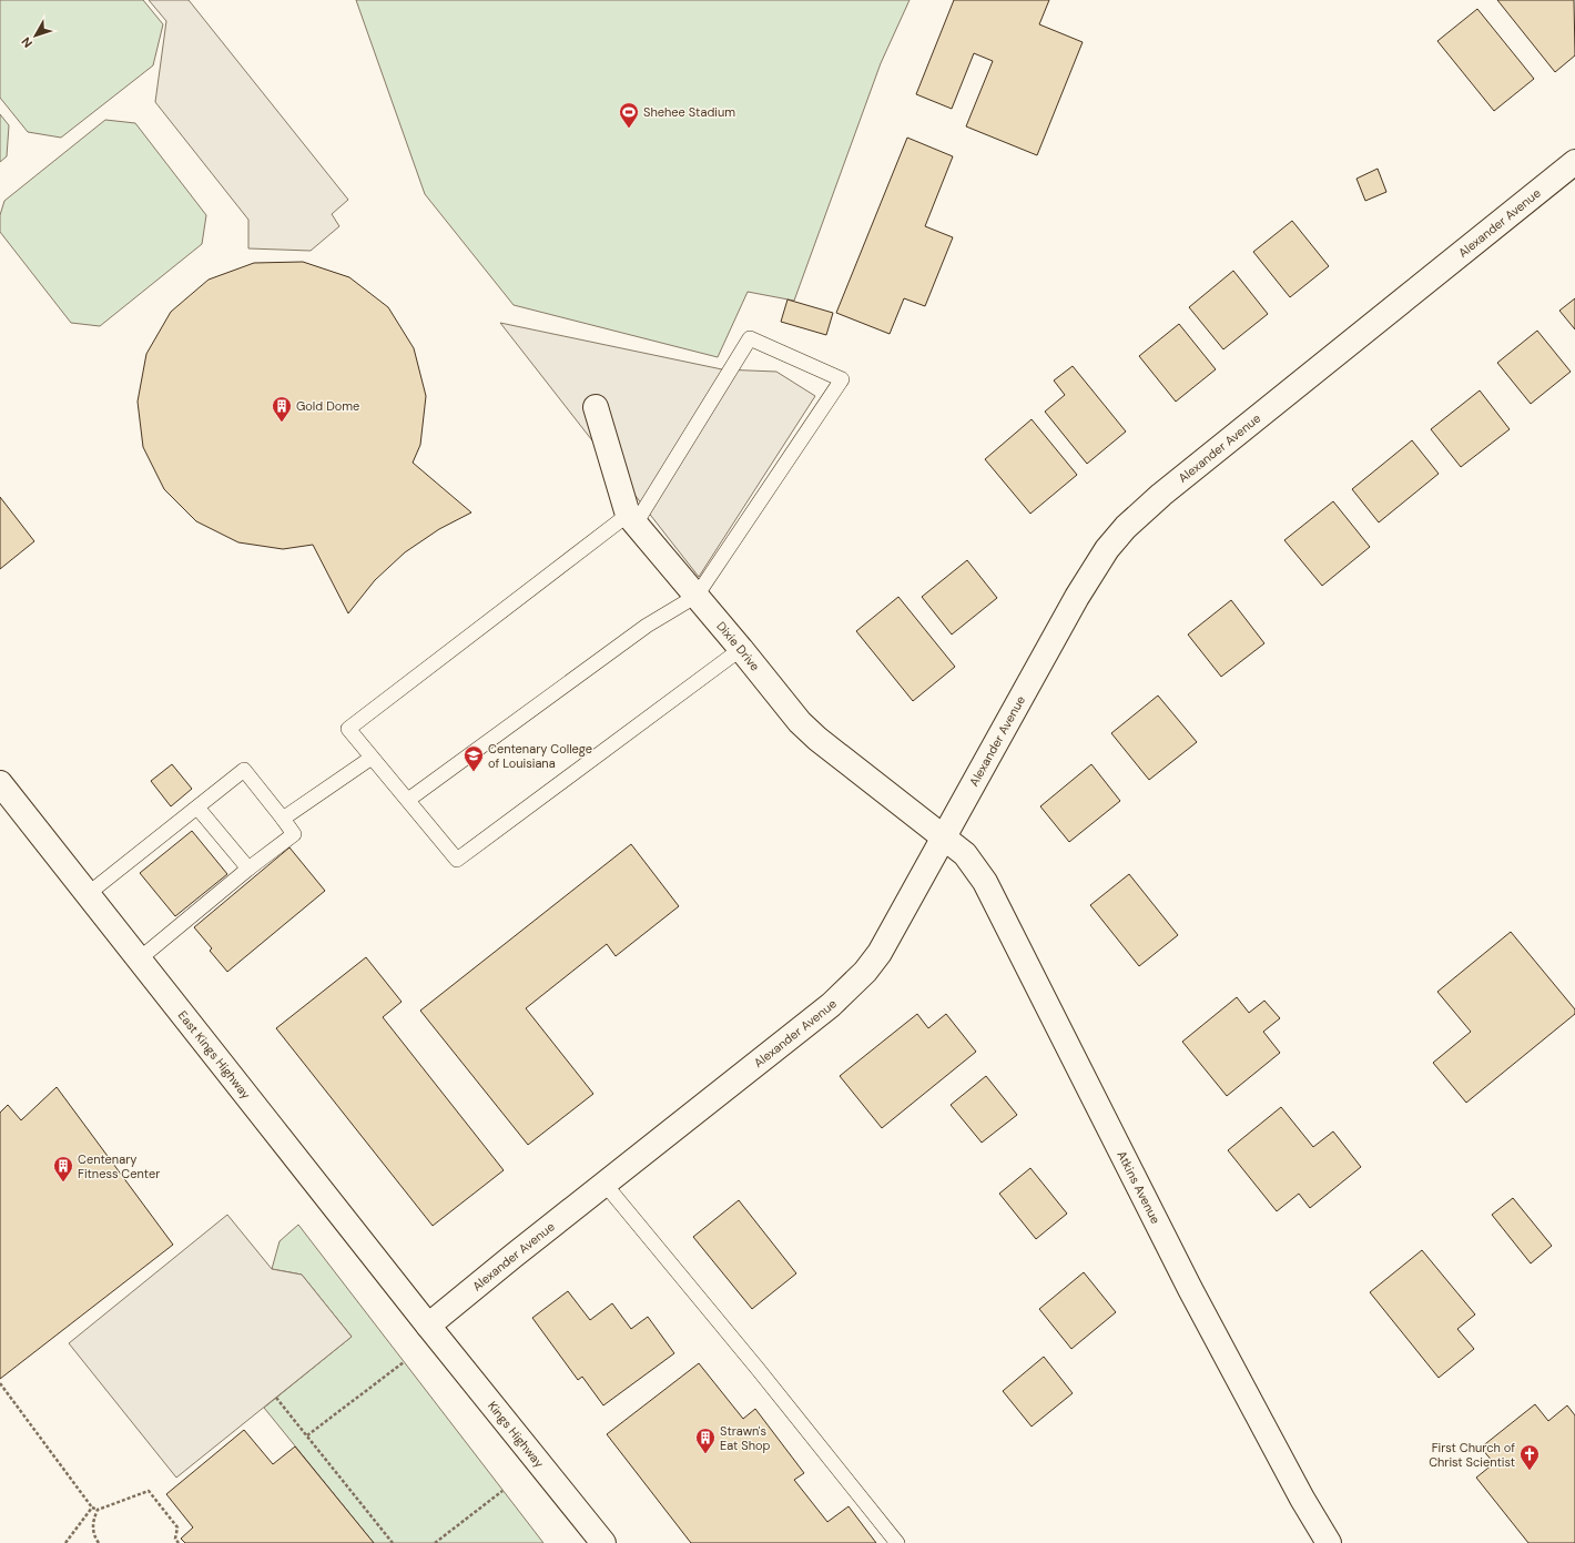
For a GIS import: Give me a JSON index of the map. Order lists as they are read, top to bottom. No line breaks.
{"streets":{"street":["Alexander Avenue","Dixie Drive","East Kings Highway","Atkins Avenue","Kings Highway"]},"crossings":[["Alexander Avenue","Dixie Drive"],["Alexander Avenue","East Kings Highway"],["Alexander Avenue","Atkins Avenue"],["Alexander Avenue","Kings Highway"],["Dixie Drive","Atkins Avenue"],["East Kings Highway","Kings Highway"]],"places":{"sports":["Shehee Stadium"],"building":["Gold Dome","Centenary Fitness Center","Strawn's Eat Shop"],"school or university":["Centenary College of Louisiana"],"church":["First Church of Christ Scientist"]},"north":"bottom left"}
